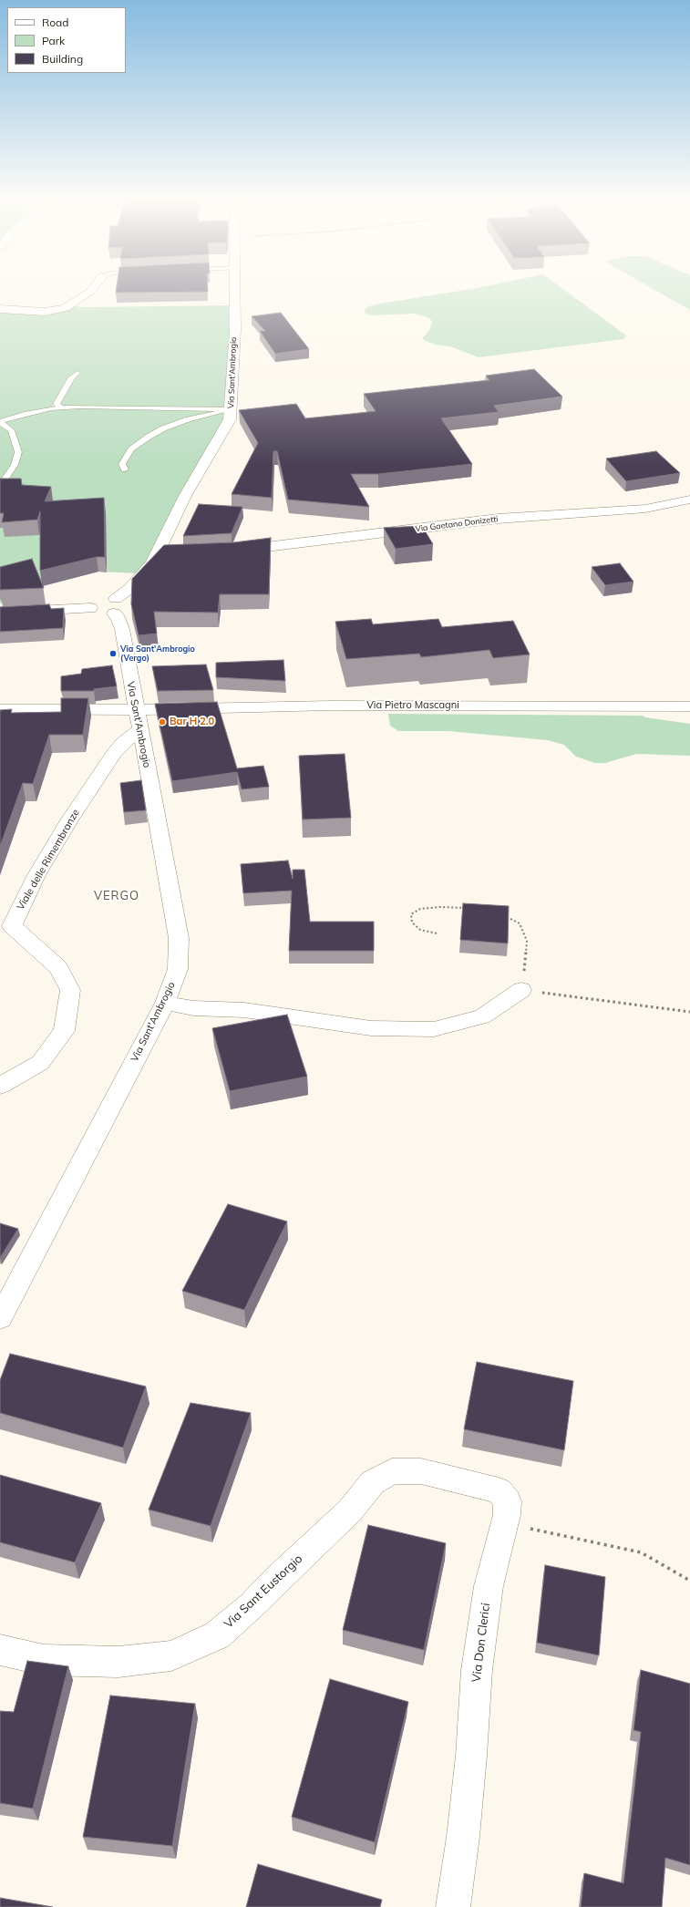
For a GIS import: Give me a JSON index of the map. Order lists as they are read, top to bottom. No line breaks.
{"streets":{"street":["Via Sant'Ambrogio","Via Gaetano Donizetti","Via Pietro Mascagni","Viale delle Rimembranze","Via Sant Eustorgio","Via Don Clerici"]},"crossings":[["Via Sant'Ambrogio","Via Pietro Mascagni"],["Via Sant'Ambrogio","Viale delle Rimembranze"],["Via Pietro Mascagni","Viale delle Rimembranze"],["Via Sant Eustorgio","Via Don Clerici"]],"districts":["VERGO"],"places":["Via Sant'Ambrogio (Vergo)","Bar H 2.0"],"legend":["Road","Park","Building"]}
